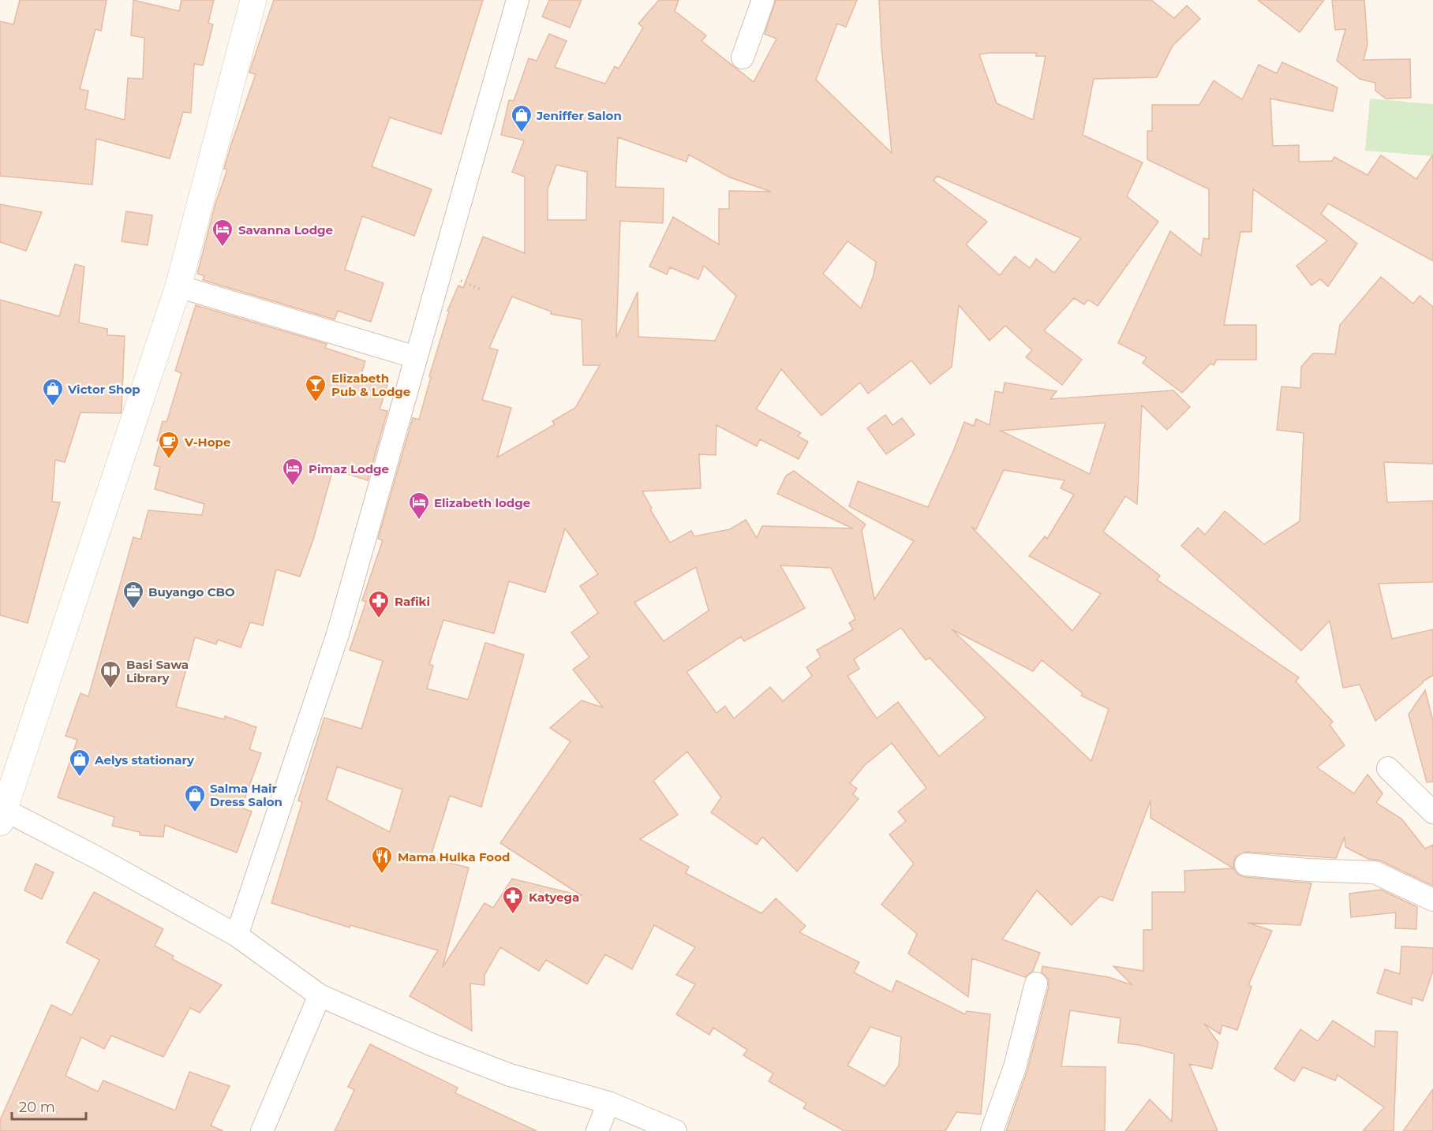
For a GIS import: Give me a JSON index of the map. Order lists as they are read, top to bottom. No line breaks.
{"places":{"shop":["Jeniffer Salon","Victor Shop","Aelys stationary","Salma Hair Dress Salon"],"hotel":["Savanna Lodge","Pimaz Lodge","Elizabeth lodge"],"bar":["Elizabeth Pub & Lodge"],"cafe":["V-Hope"],"office":["Buyango CBO"],"pharmacy":["Rafiki","Katyega"],"library":["Basi Sawa Library"],"restaurant":["Mama Hulka Food"]},"scale_bar":"20 m"}
